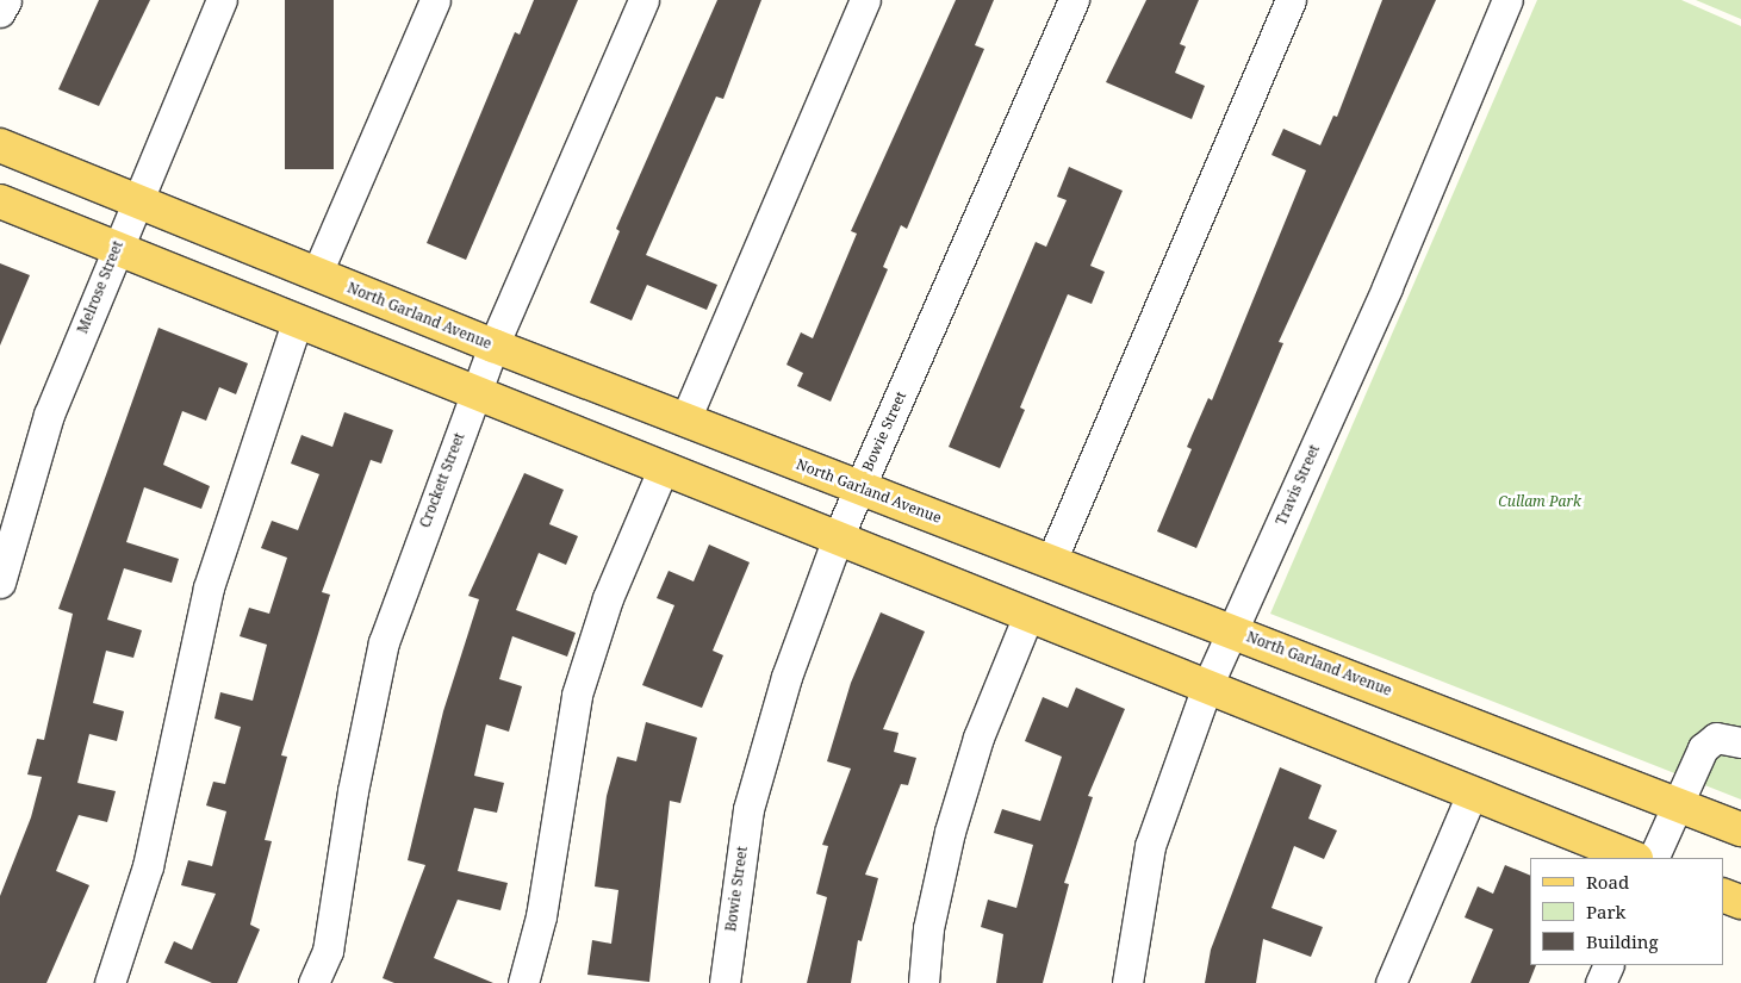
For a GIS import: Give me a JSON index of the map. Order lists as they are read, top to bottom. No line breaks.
{"streets":{"main road":["North Garland Avenue"],"street":["Melrose Street","Bowie Street","Crockett Street","Travis Street"]},"crossings":[["Melrose Street","North Garland Avenue"],["North Garland Avenue","Bowie Street"],["North Garland Avenue","Crockett Street"],["North Garland Avenue","Travis Street"]],"parks":["Cullam Park"],"legend":["Road","Park","Building"]}
